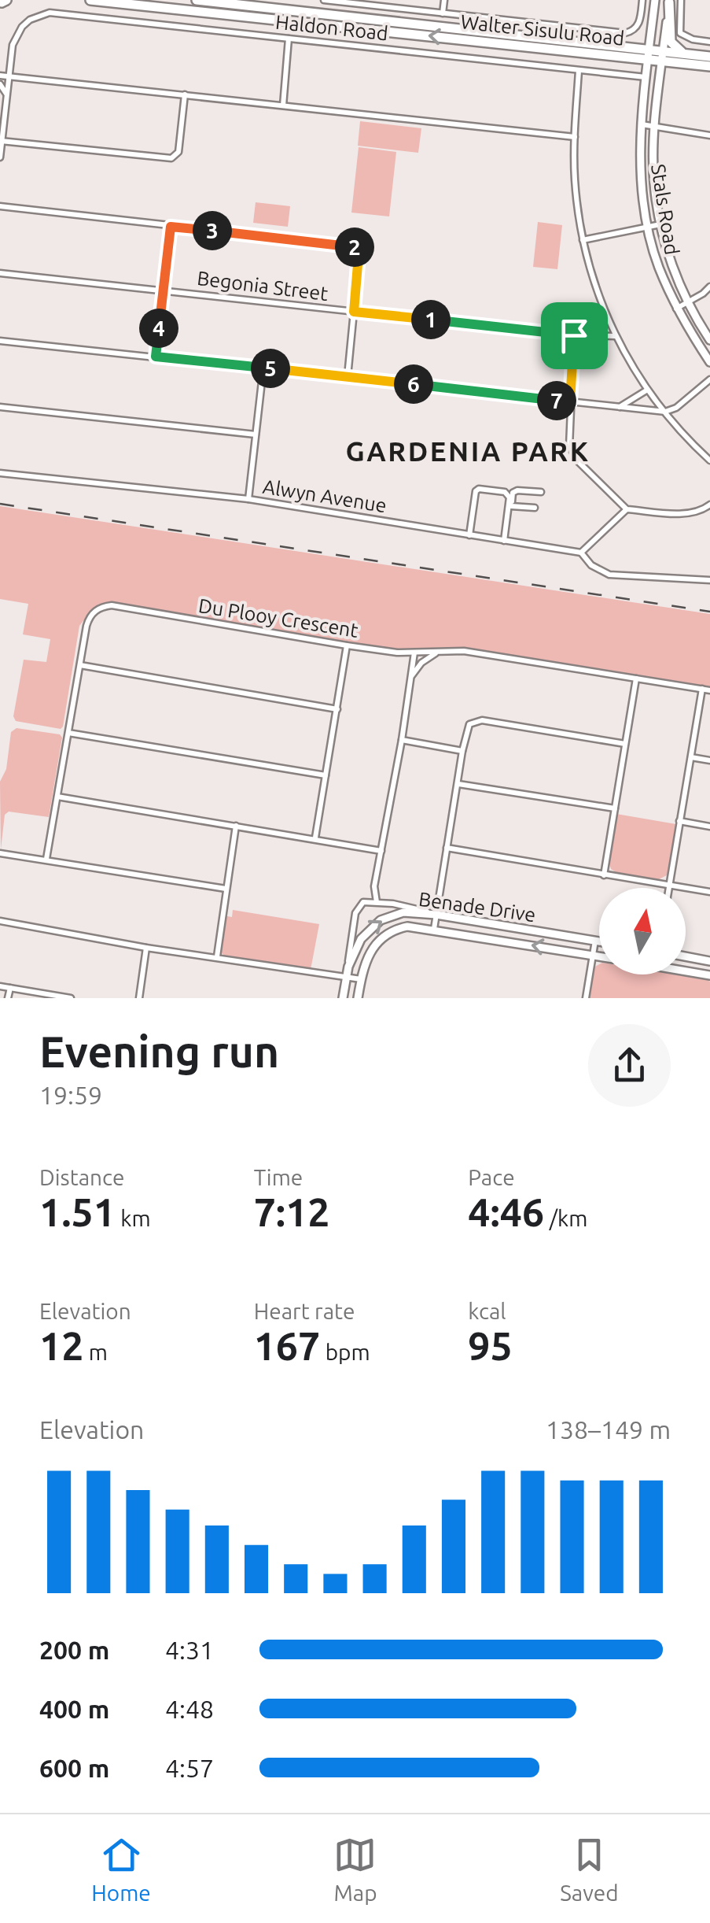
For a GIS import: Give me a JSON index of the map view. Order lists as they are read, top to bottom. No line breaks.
{"streets":{"highway":["Walter Sisulu Road"],"street":["Haldon Road","Stals Road","Begonia Street","Alwyn Avenue","Du Plooy Crescent","Benade Drive"]},"crossings":[["Haldon Road","Stals Road"],["Walter Sisulu Road","Stals Road"]],"districts":["GARDENIA PARK"],"north":"top","page":{"pins":["3","2","1","4","5","6","7"],"heading":["Evening run","19:59"],"stats":[["Distance","1.51 km"],["Time","7:12"],["Pace","4:46 /km"],["Elevation","12 m"],["Heart rate","167 bpm"],["kcal","95"]],"chart":["Elevation","138–149 m"],"list":[{"name":"200 m","note":"4:31"},{"name":"400 m","note":"4:48"},{"name":"600 m","note":"4:57"}],"tabs":["Home","Map","Saved"]}}
